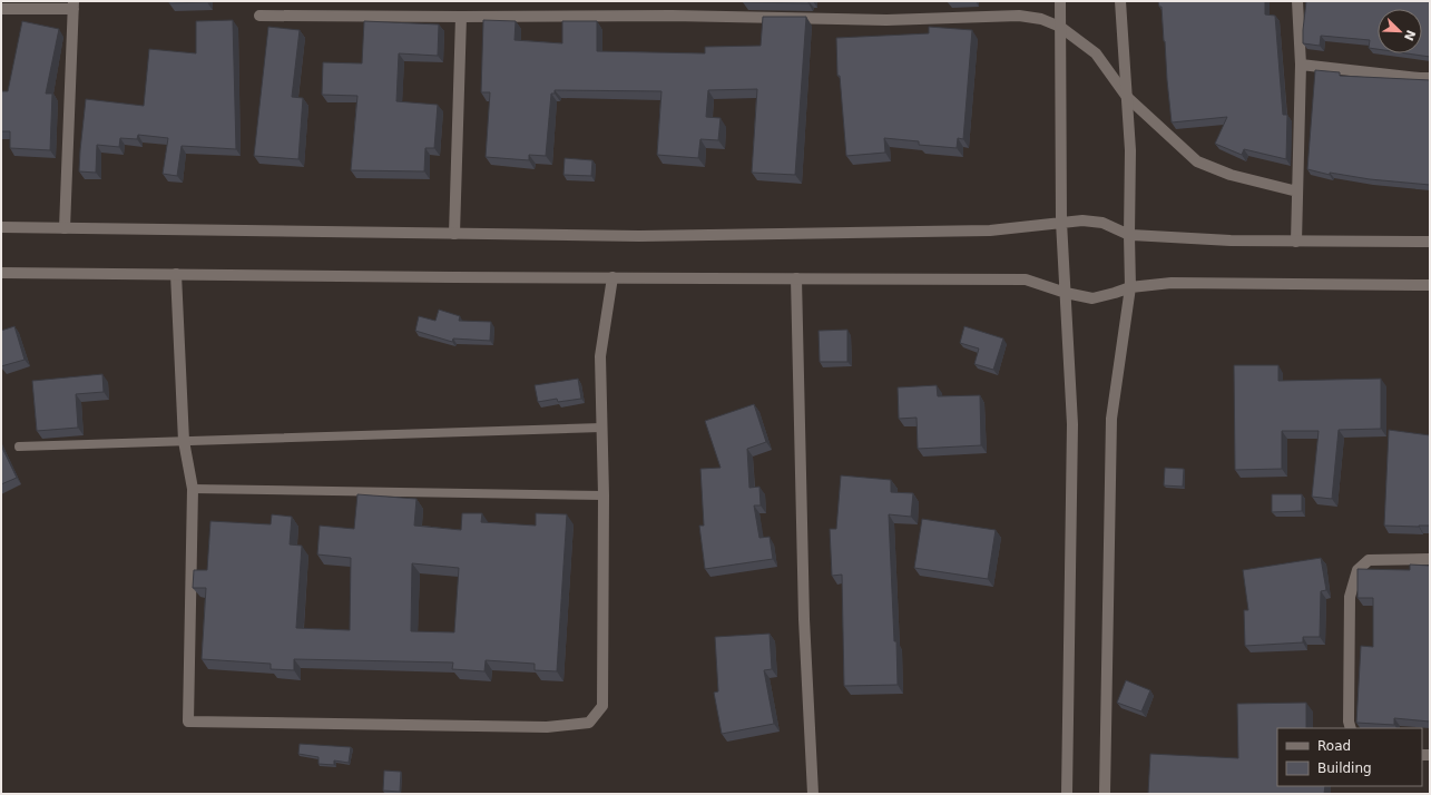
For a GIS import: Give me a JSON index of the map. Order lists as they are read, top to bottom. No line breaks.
{"legend":["Road","Building"],"north":"bottom right"}
